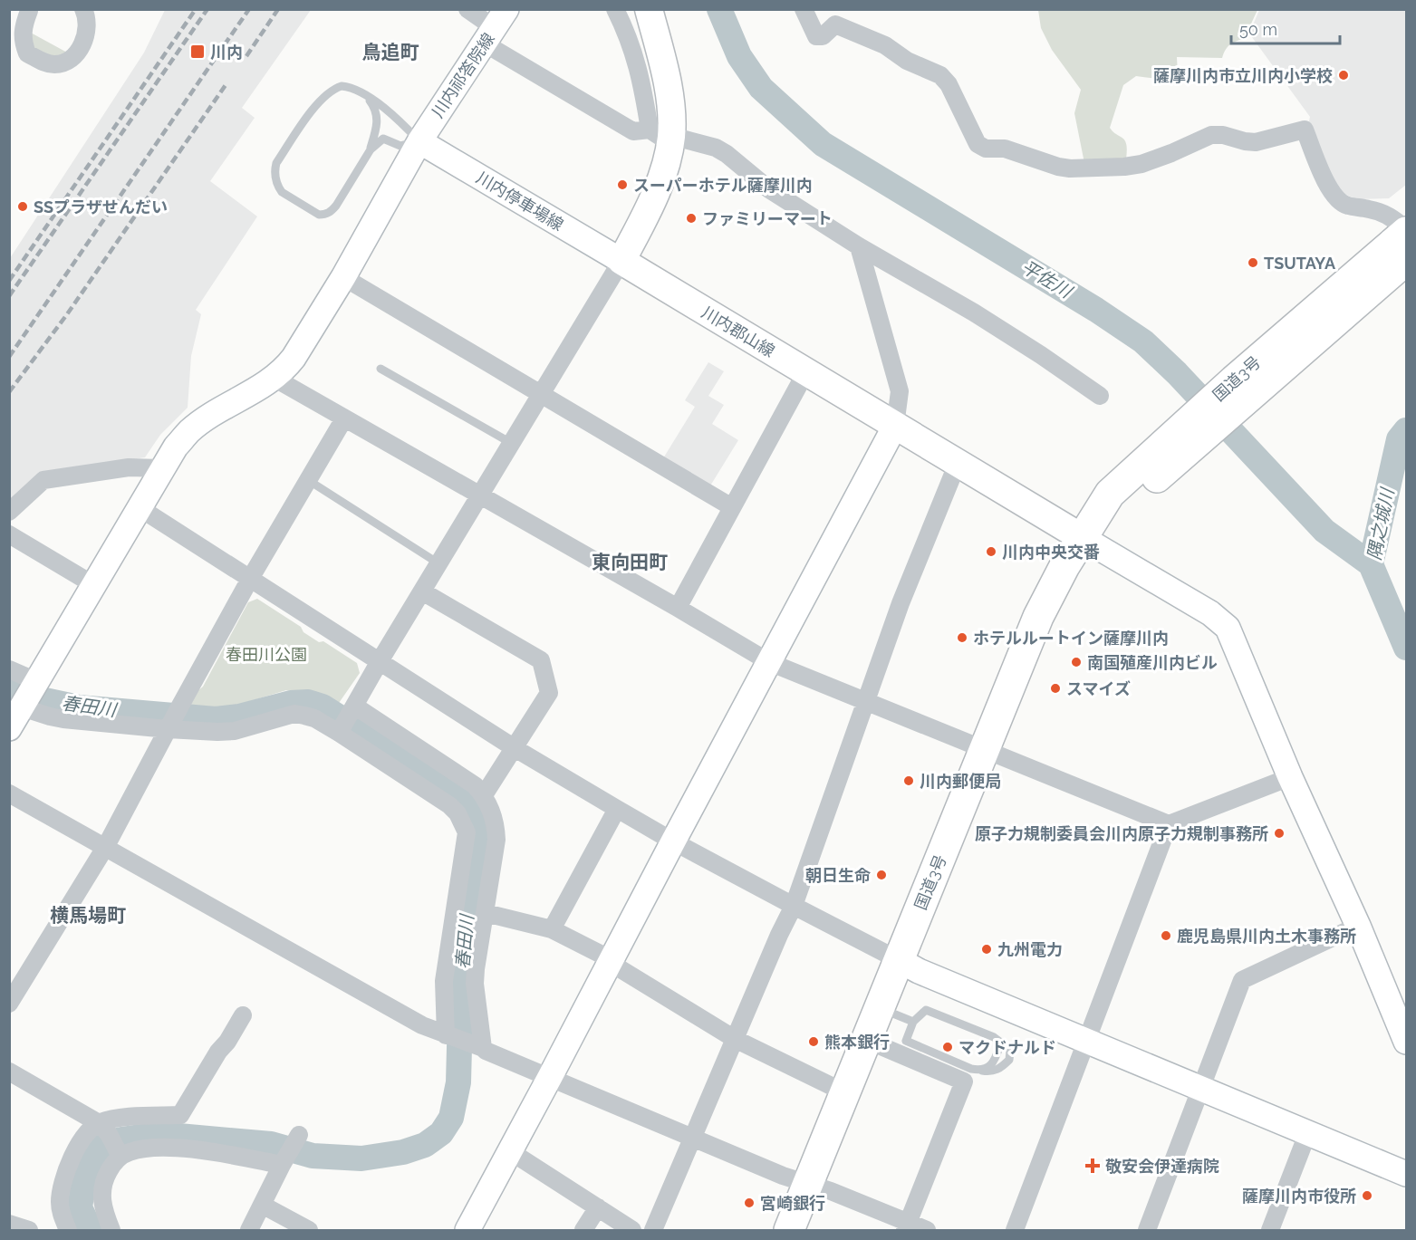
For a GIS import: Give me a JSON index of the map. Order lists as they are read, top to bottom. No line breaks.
{"streets":{"highway":["国道3号"],"main road":["川内郡山線"],"street":["川内祁答院線","川内停車場線"]},"crossings":[["川内祁答院線","川内停車場線"],["川内停車場線","川内郡山線"],["川内郡山線","国道3号"]],"districts":["鳥追町","東向田町","横馬場町"],"water":["平佐川","隅之城川","春田川"],"parks":["春田川公園"],"places":{"transit":["川内"],"other":["薩摩川内市立川内小学校","スーパーホテル薩摩川内","SSプラザせんだい","ファミリーマート","TSUTAYA","川内中央交番","ホテルルートイン薩摩川内","南国殖産川内ビル","スマイズ","川内郵便局","原子力規制委員会川内原子力規制事務所","朝日生命","鹿児島県川内土木事務所","九州電力","熊本銀行","マクドナルド","薩摩川内市役所","宮崎銀行"],"health":["敬安会伊達病院"]},"scale_bar":"50 m"}
